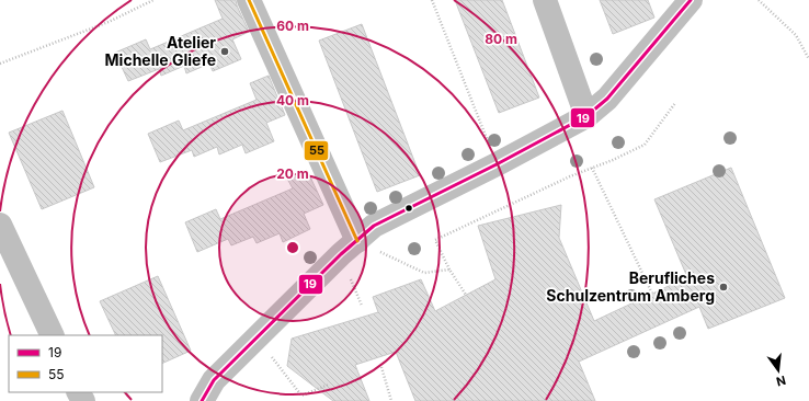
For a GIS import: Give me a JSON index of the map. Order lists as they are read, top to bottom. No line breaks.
{"places":["Atelier Michelle Gliefe","Berufliches Schulzentrum Amberg"],"lines":["transit line 19","transit line 55"],"legend":["19","55"],"north":"bottom","rings":["60 m","80 m","40 m","20 m"]}
